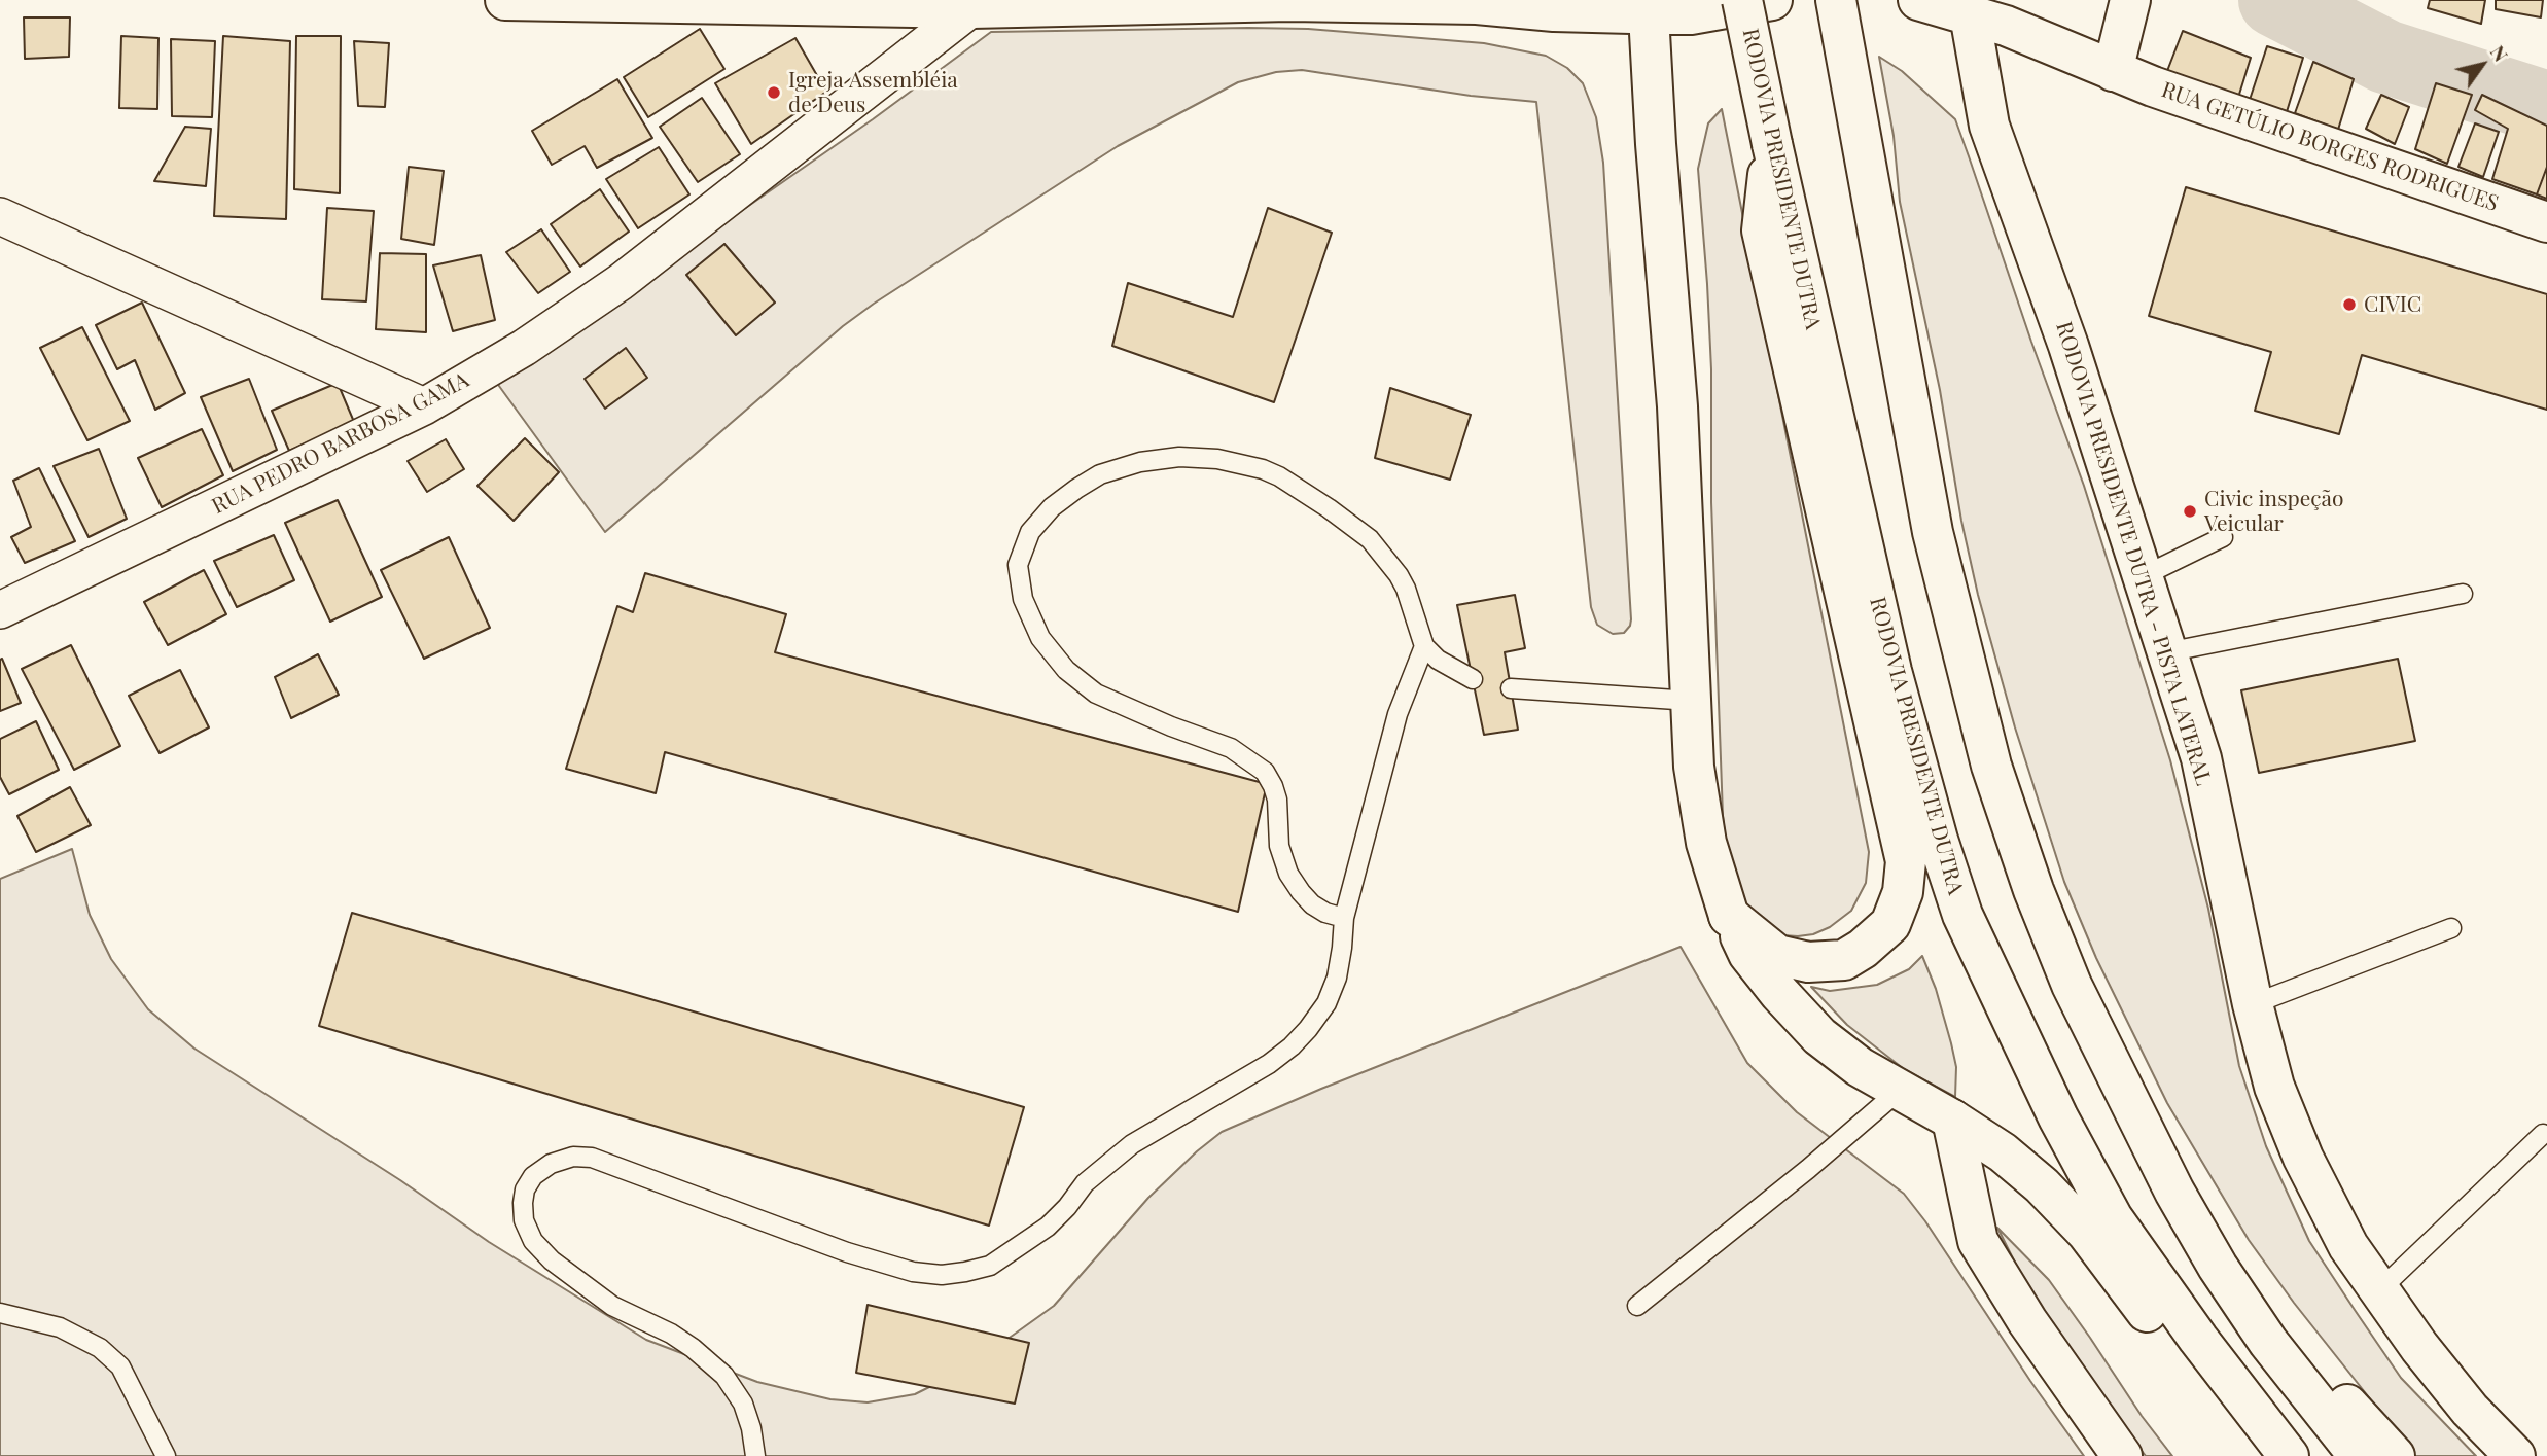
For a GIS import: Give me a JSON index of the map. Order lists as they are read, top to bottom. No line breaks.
{"streets":{"main road":["RUA GETÚLIO BORGES RODRIGUES","RODOVIA PRESIDENTE DUTRA","RODOVIA PRESIDENTE DUTRA - PISTA LATERAL"],"street":["RUA PEDRO BARBOSA GAMA"]},"crossings":[["RUA GETÚLIO BORGES RODRIGUES","RODOVIA PRESIDENTE DUTRA - PISTA LATERAL"]],"places":["Igreja Assembléia de Deus","CIVIC","Civic inspeção Veicular"],"north":"top right"}
